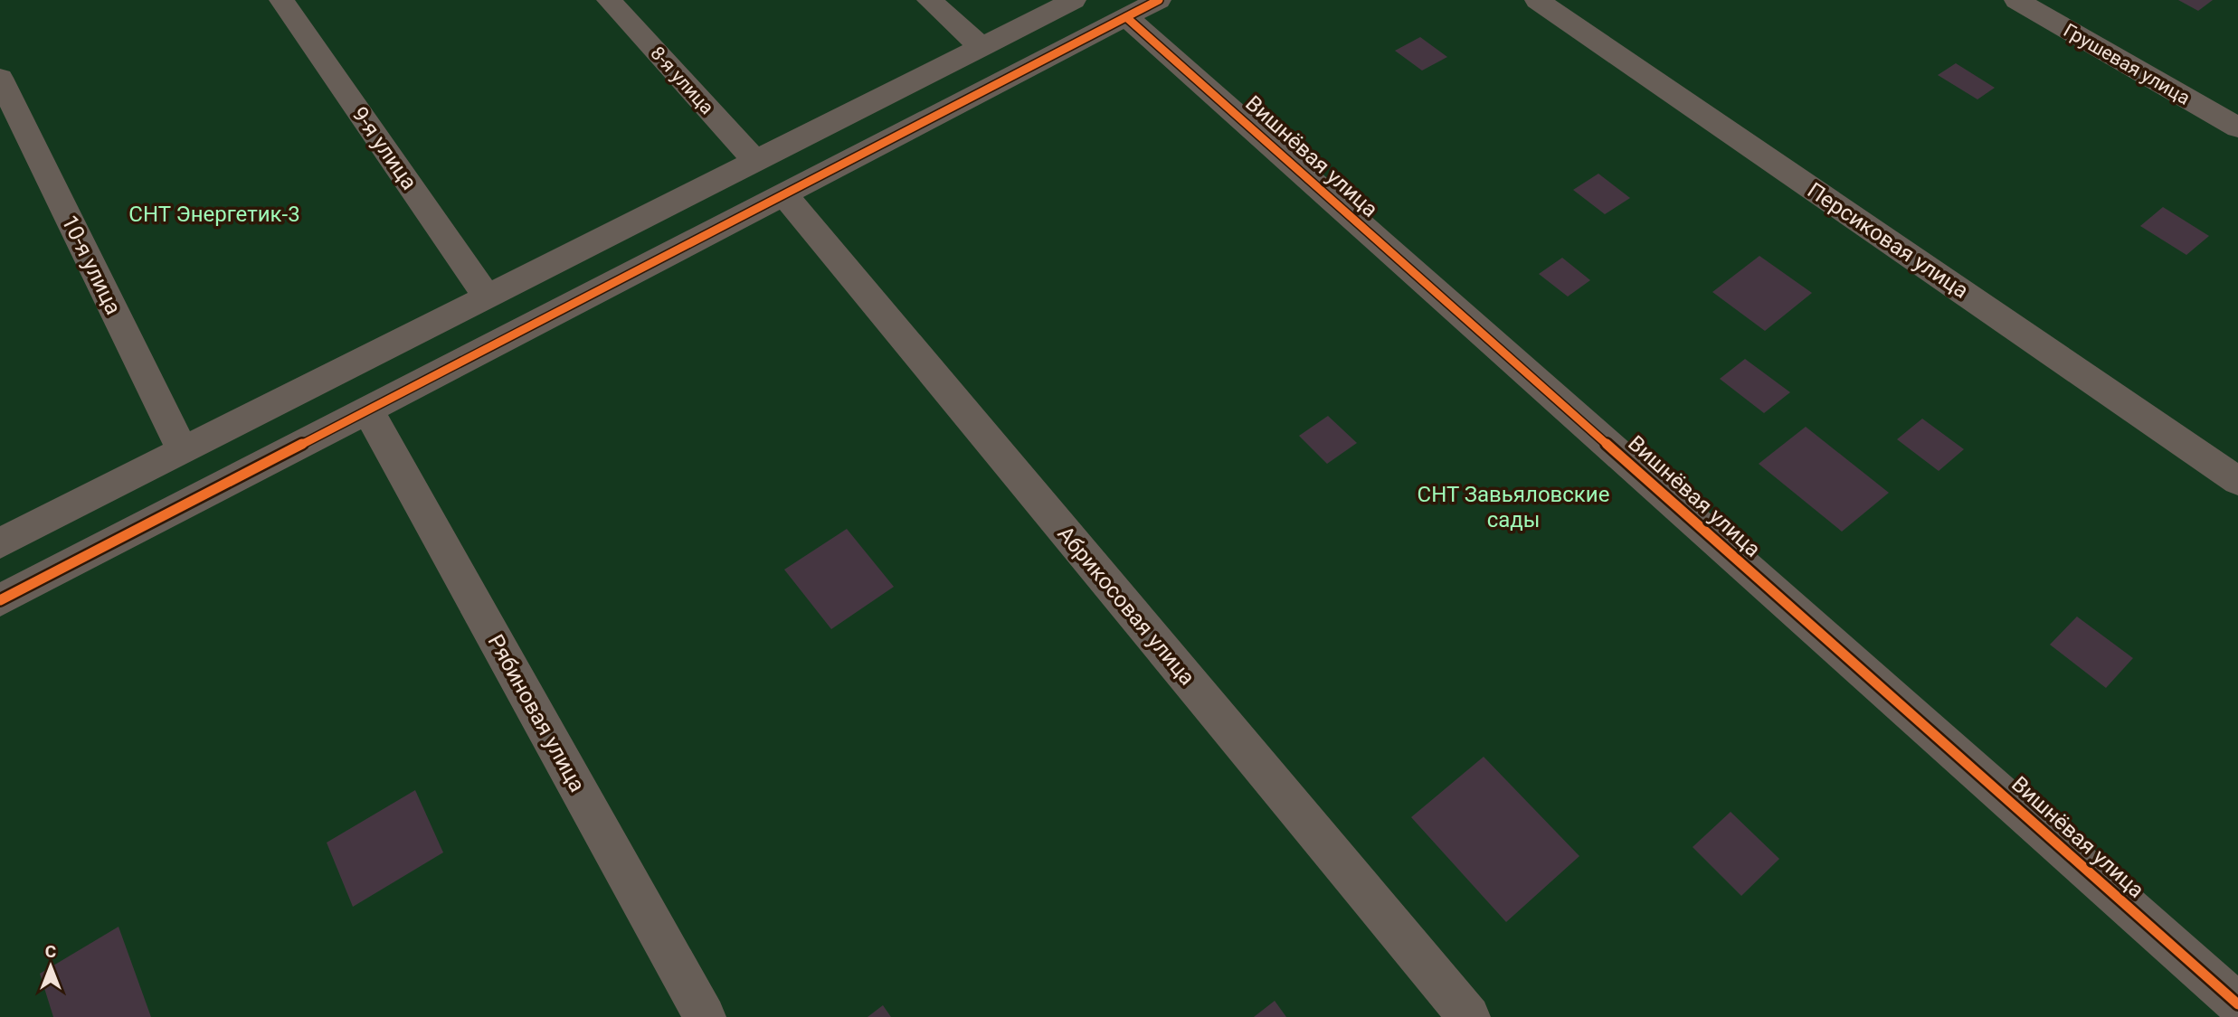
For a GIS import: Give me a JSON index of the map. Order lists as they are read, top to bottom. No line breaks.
{"streets":{"street":["Грушевая улица","8-я улица","9-я улица","Вишнёвая улица","Персиковая улица","10-я улица","Абрикосовая улица","Рябиновая улица"]},"parks":["СНТ Энергетик-3","СНТ Завьяловские сады"],"north":"top"}
